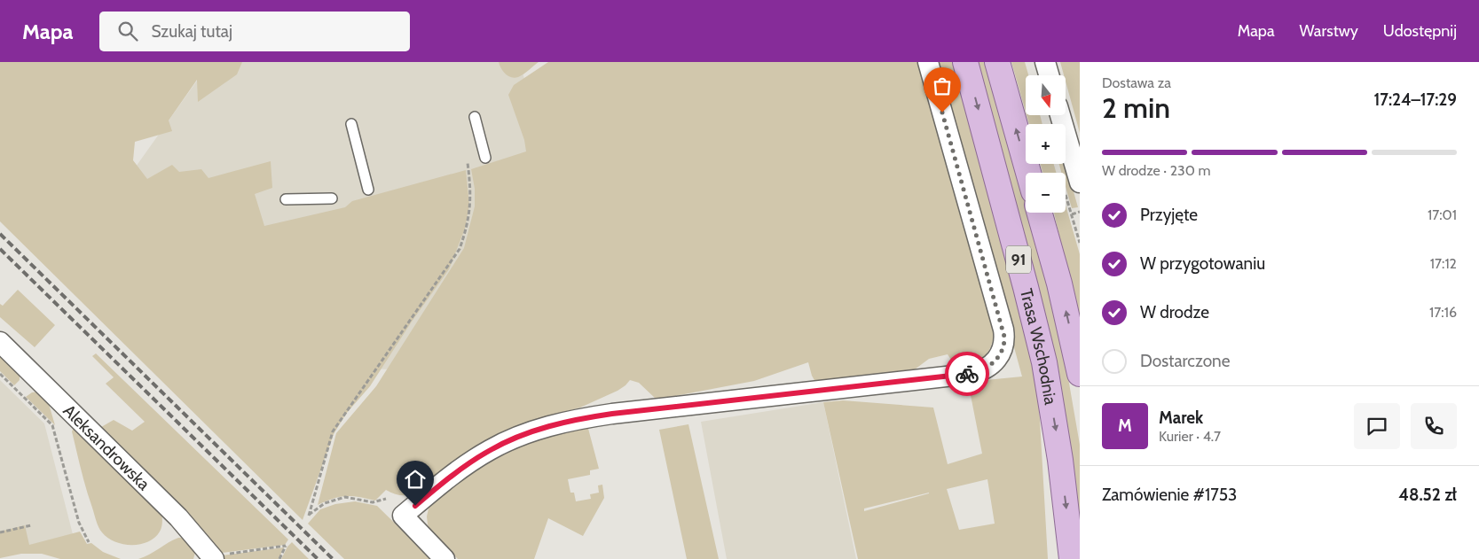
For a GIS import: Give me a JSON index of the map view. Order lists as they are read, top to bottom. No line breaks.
{"streets":{"main road":["91","Trasa Wschodnia"],"street":["Aleksandrowska"]},"north":"bottom","page":{"header":"Mapa","search":"Szukaj tutaj","nav":["Mapa","Warstwy","Udostępnij"],"heading":["2 min","Dostawa za","17:24–17:29"],"panel":["Marek","Kurier · 4.7","Zamówienie #1753","48.52 zł"],"map_buttons":["+","−"],"bar":"W drodze · 230 m","list":[["Przyjęte","17:01"],["W przygotowaniu","17:12"],["W drodze","17:16"],"Dostarczone"],"round":"M"}}
